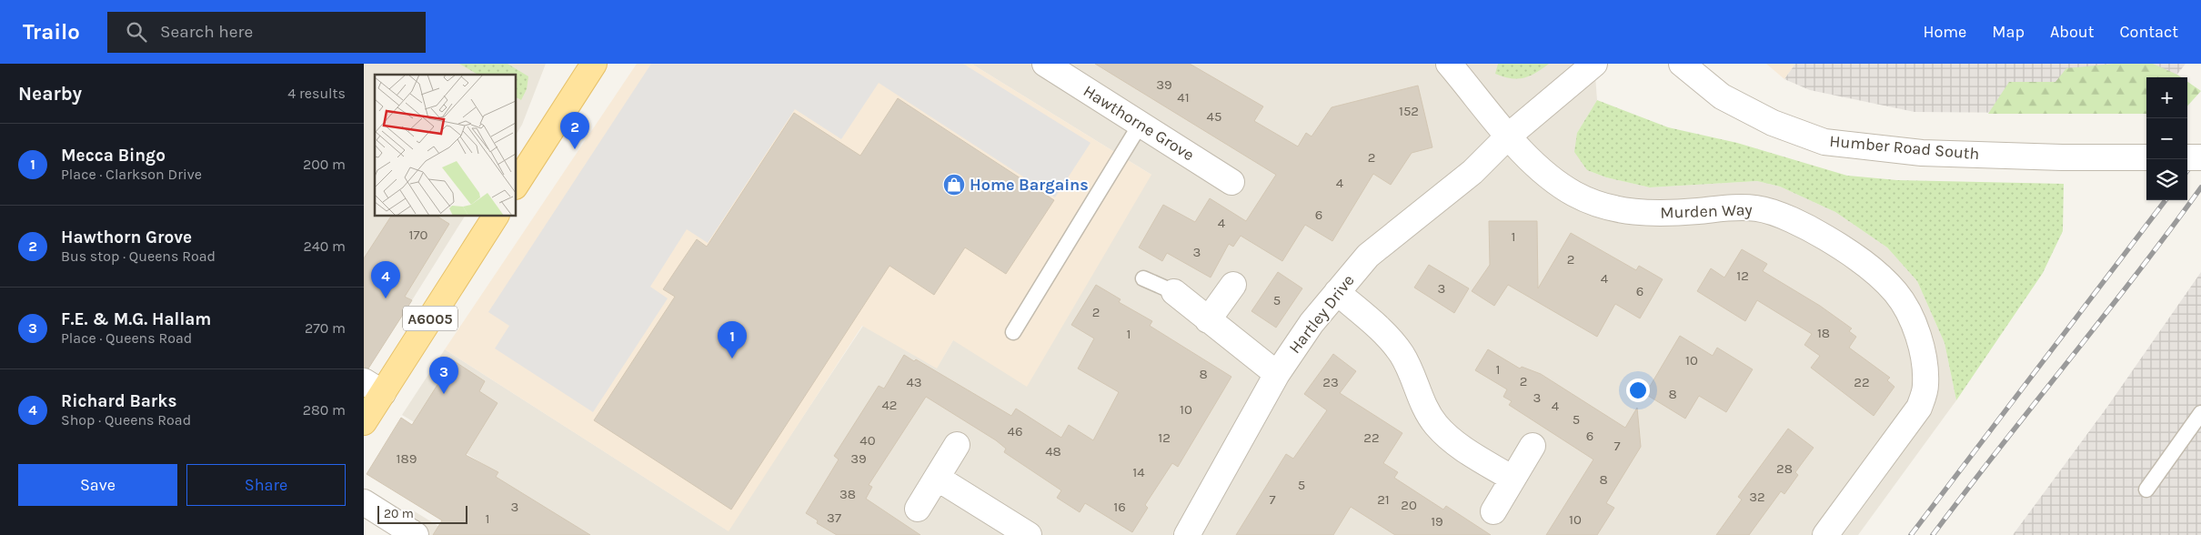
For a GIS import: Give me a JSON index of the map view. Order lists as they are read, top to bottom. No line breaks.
{"streets":{"main road":["A6005"],"street":["Hawthorne Grove","Humber Road South","Murden Way","Hartley Drive"]},"crossings":[["Murden Way","Hartley Drive"]],"places":{"shop":["Home Bargains"]},"house_numbers":["39","41","152","45","2","4","6","4","170","1","3","2","12","4","3","6","5","2","18","1","10","1","8","2","43","23","22","8","3","42","4","10","5","46","6","12","22","40","7","48","189","39","28","14","8","5","38","32","7","21","20","3","16","37","1","10","19"],"scale_bar":"20 m","page":{"header":"Trailo","search":"Search here","nav":["Home","Map","About","Contact"],"heading":["Nearby","4 results"],"map_buttons":["+","−"],"pins":["2","4","1","3"],"list":[{"mark":"1","name":"Mecca Bingo","note":"Place · Clarkson Drive","value":"200 m"},{"mark":"2","name":"Hawthorn Grove","note":"Bus stop · Queens Road","value":"240 m"},{"mark":"3","name":"F.E. & M.G. Hallam","note":"Place · Queens Road","value":"270 m"},{"mark":"4","name":"Richard Barks","note":"Shop · Queens Road","value":"280 m"}],"buttons":["Save","Share"],"scale":"20 m"}}
